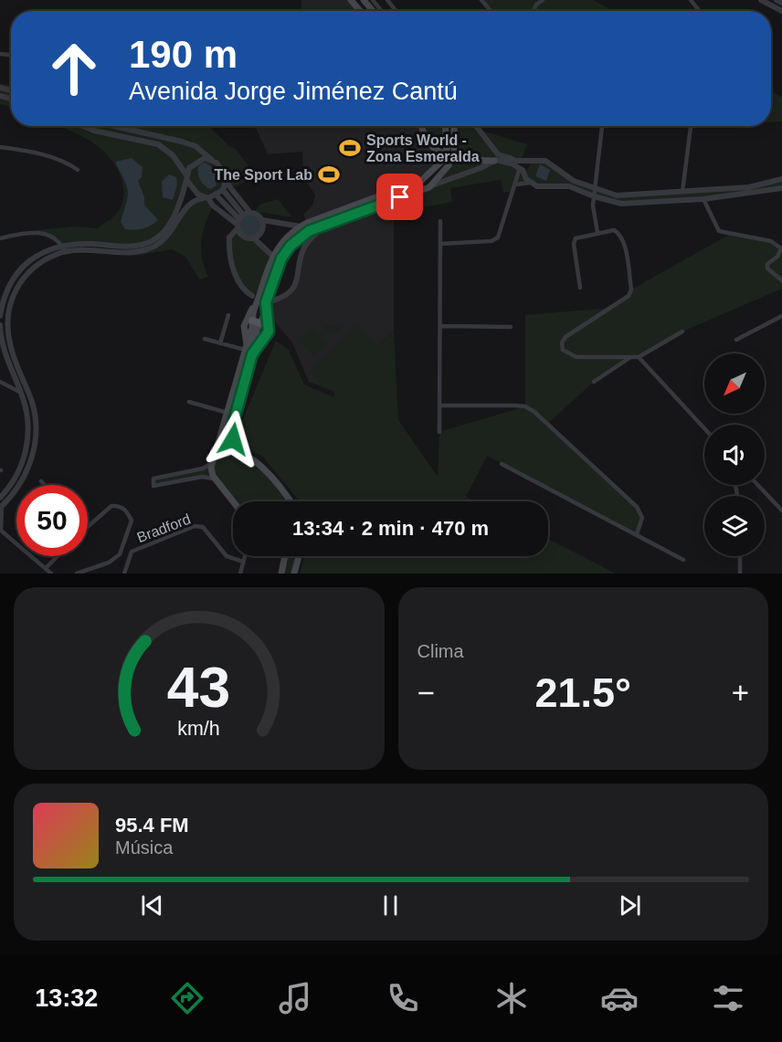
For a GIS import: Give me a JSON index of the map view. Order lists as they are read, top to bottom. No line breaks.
{"streets":{"street":["Bradford"]},"places":{"sports":["Sports World - Zona Esmeralda","The Sport Lab"]},"north":"bottom left","page":{"turn":["190 m","Avenida Jorge Jiménez Cantú"],"limit":"50","trip":"13:34 · 2 min · 470 m","tile":"Clima","heat":["−","21.5°","+"],"song":["95.4 FM","Música"],"tabs":"13:32","gauge":["43","km/h"]}}
